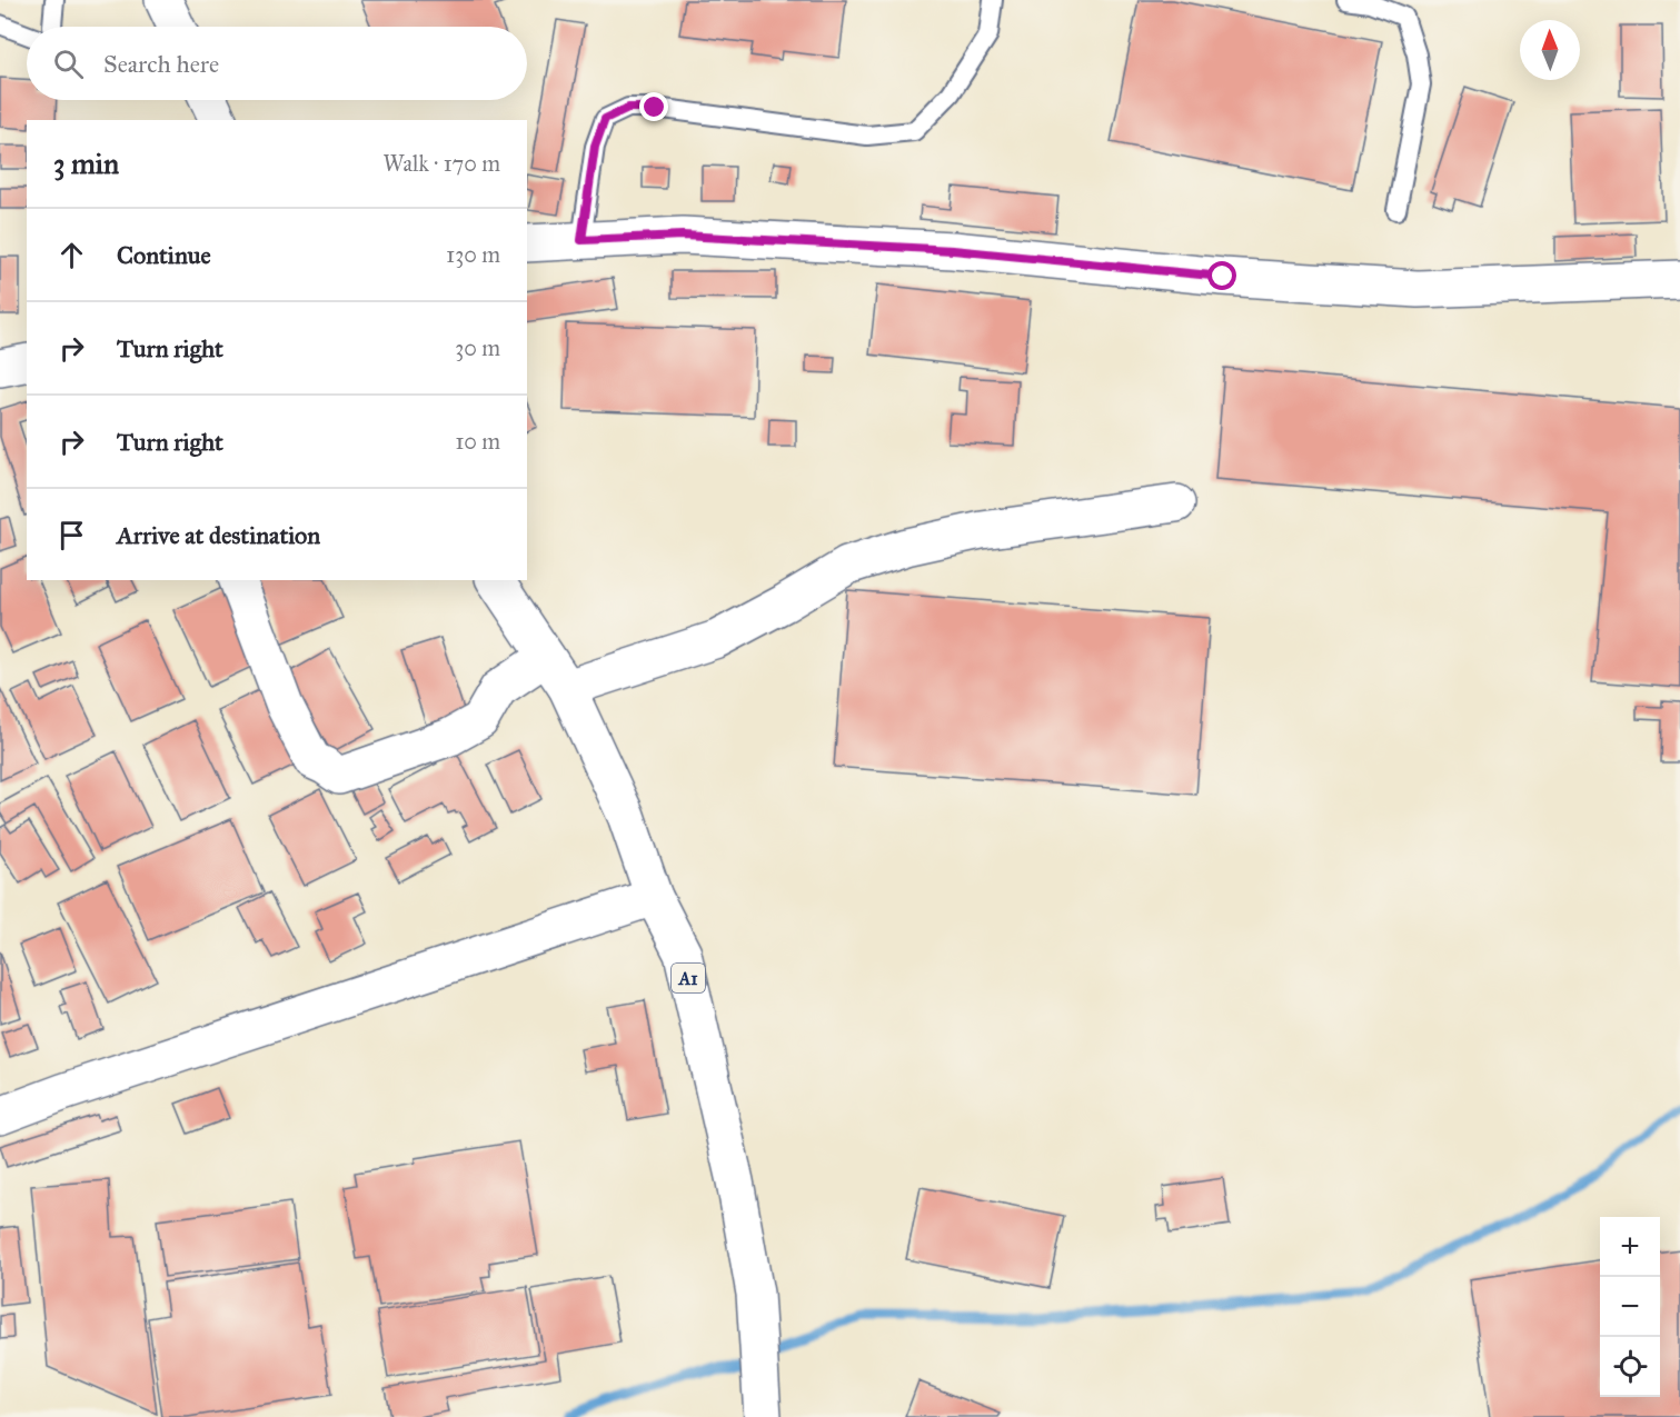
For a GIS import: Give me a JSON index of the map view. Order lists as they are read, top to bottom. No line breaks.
{"streets":{"main road":["A1"]},"north":"top","page":{"search":"Search here","heading":["3 min","Walk · 170 m"],"list":[["Continue","130 m"],["Turn right","30 m"],["Turn right","10 m"],"Arrive at destination"],"map_buttons":["+","−"]}}
